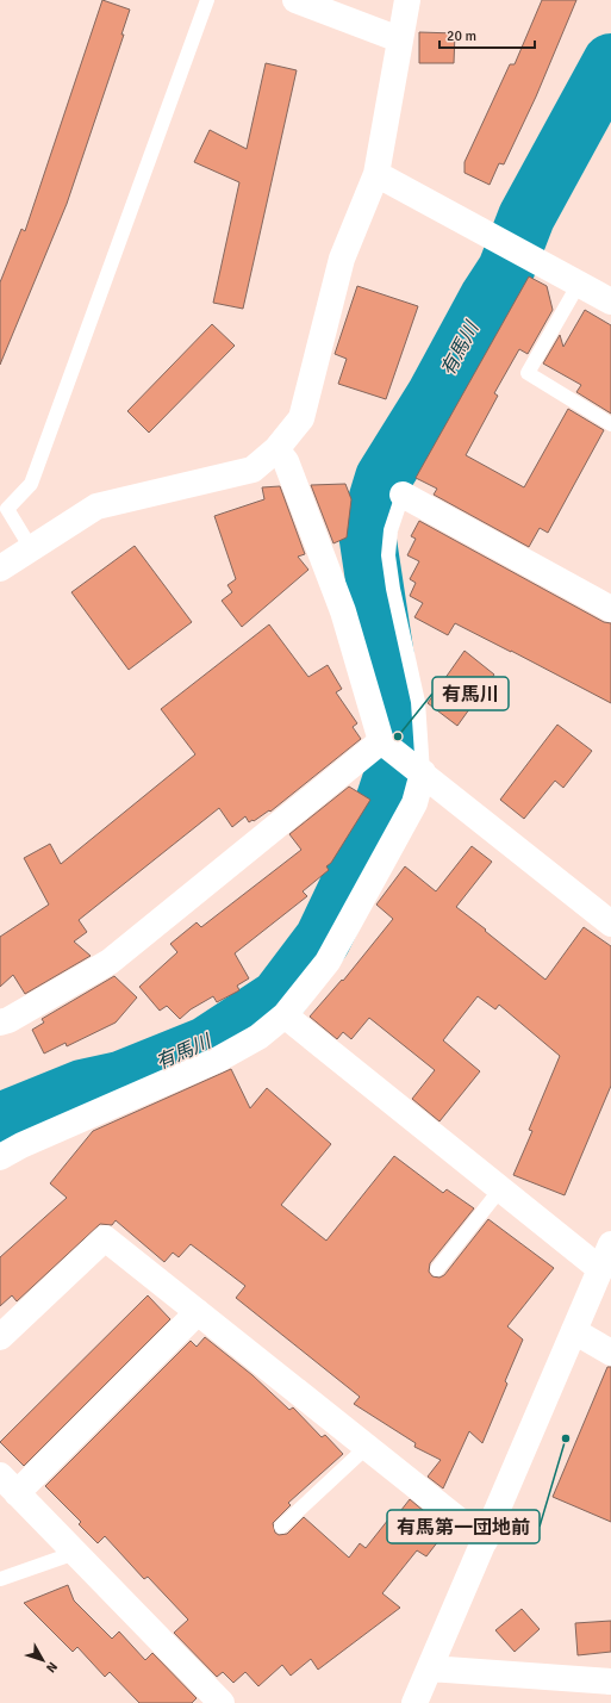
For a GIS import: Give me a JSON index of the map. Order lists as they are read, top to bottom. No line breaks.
{"water":["有馬川"],"places":["有馬川","有馬第一団地前"],"scale_bar":"20 m","north":"bottom right"}
